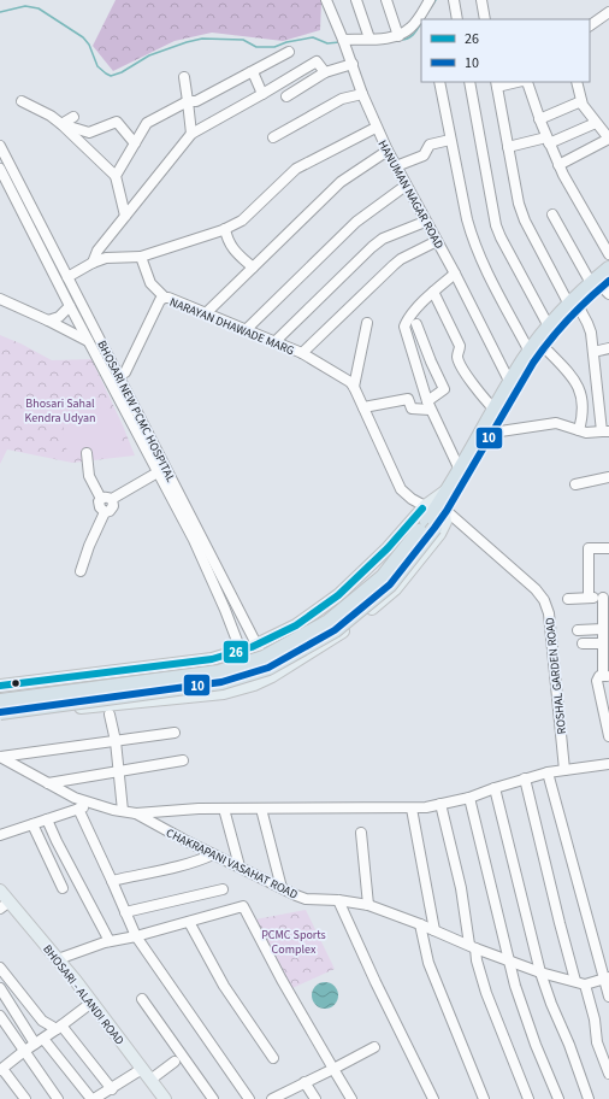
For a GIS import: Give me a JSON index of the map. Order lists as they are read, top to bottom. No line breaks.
{"streets":{"main road":["BHOSARI - ALANDI ROAD"],"street":["HANUMAN NAGAR ROAD","NARAYAN DHAWADE MARG","BHOSARI NEW PCMC HOSPITAL","ROSHAL GARDEN ROAD","CHAKRAPANI VASAHAT ROAD"]},"parks":["Bhosari Sahal Kendra Udyan","PCMC Sports Complex"],"lines":["transit line 10","transit line 26"],"legend":["26","10"]}
